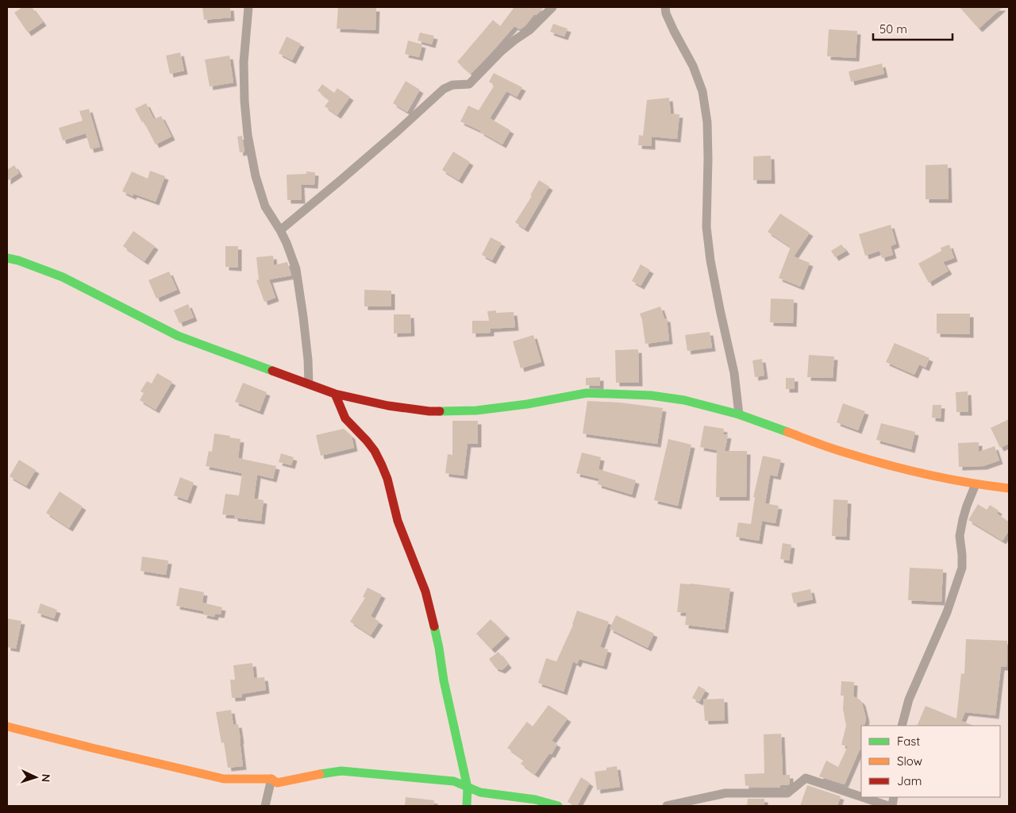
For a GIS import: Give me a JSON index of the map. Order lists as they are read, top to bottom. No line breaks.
{"legend":["Fast","Slow","Jam"],"scale_bar":"50 m","north":"right"}
